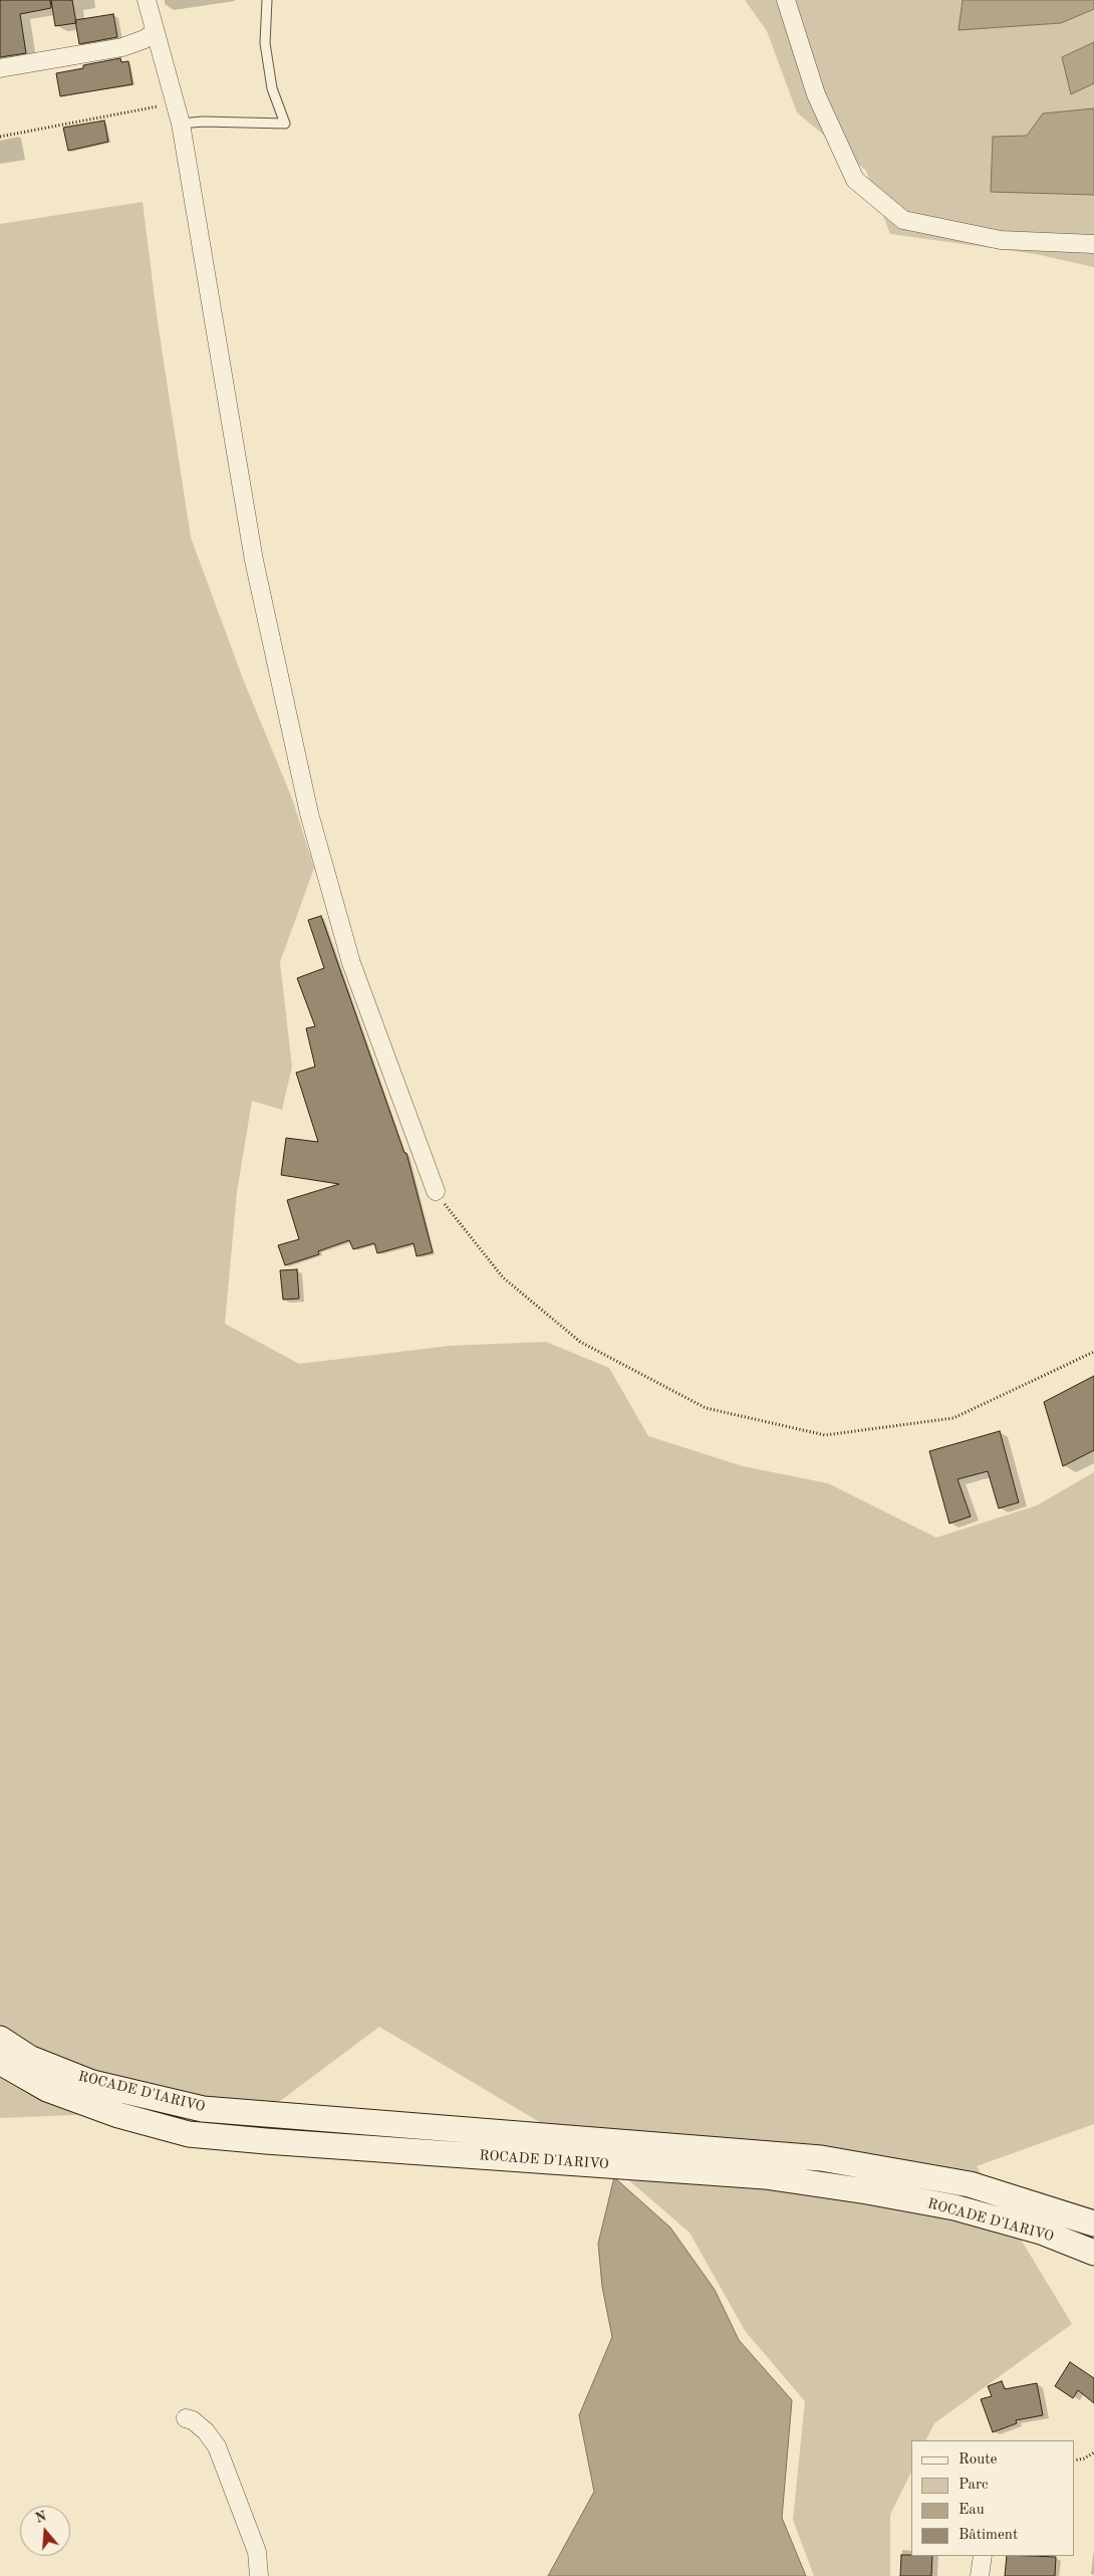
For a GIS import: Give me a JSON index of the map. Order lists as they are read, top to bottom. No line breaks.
{"streets":{"main road":["ROCADE D'IARIVO"]},"legend":["Route","Parc","Eau","Bâtiment"],"north":"top"}
